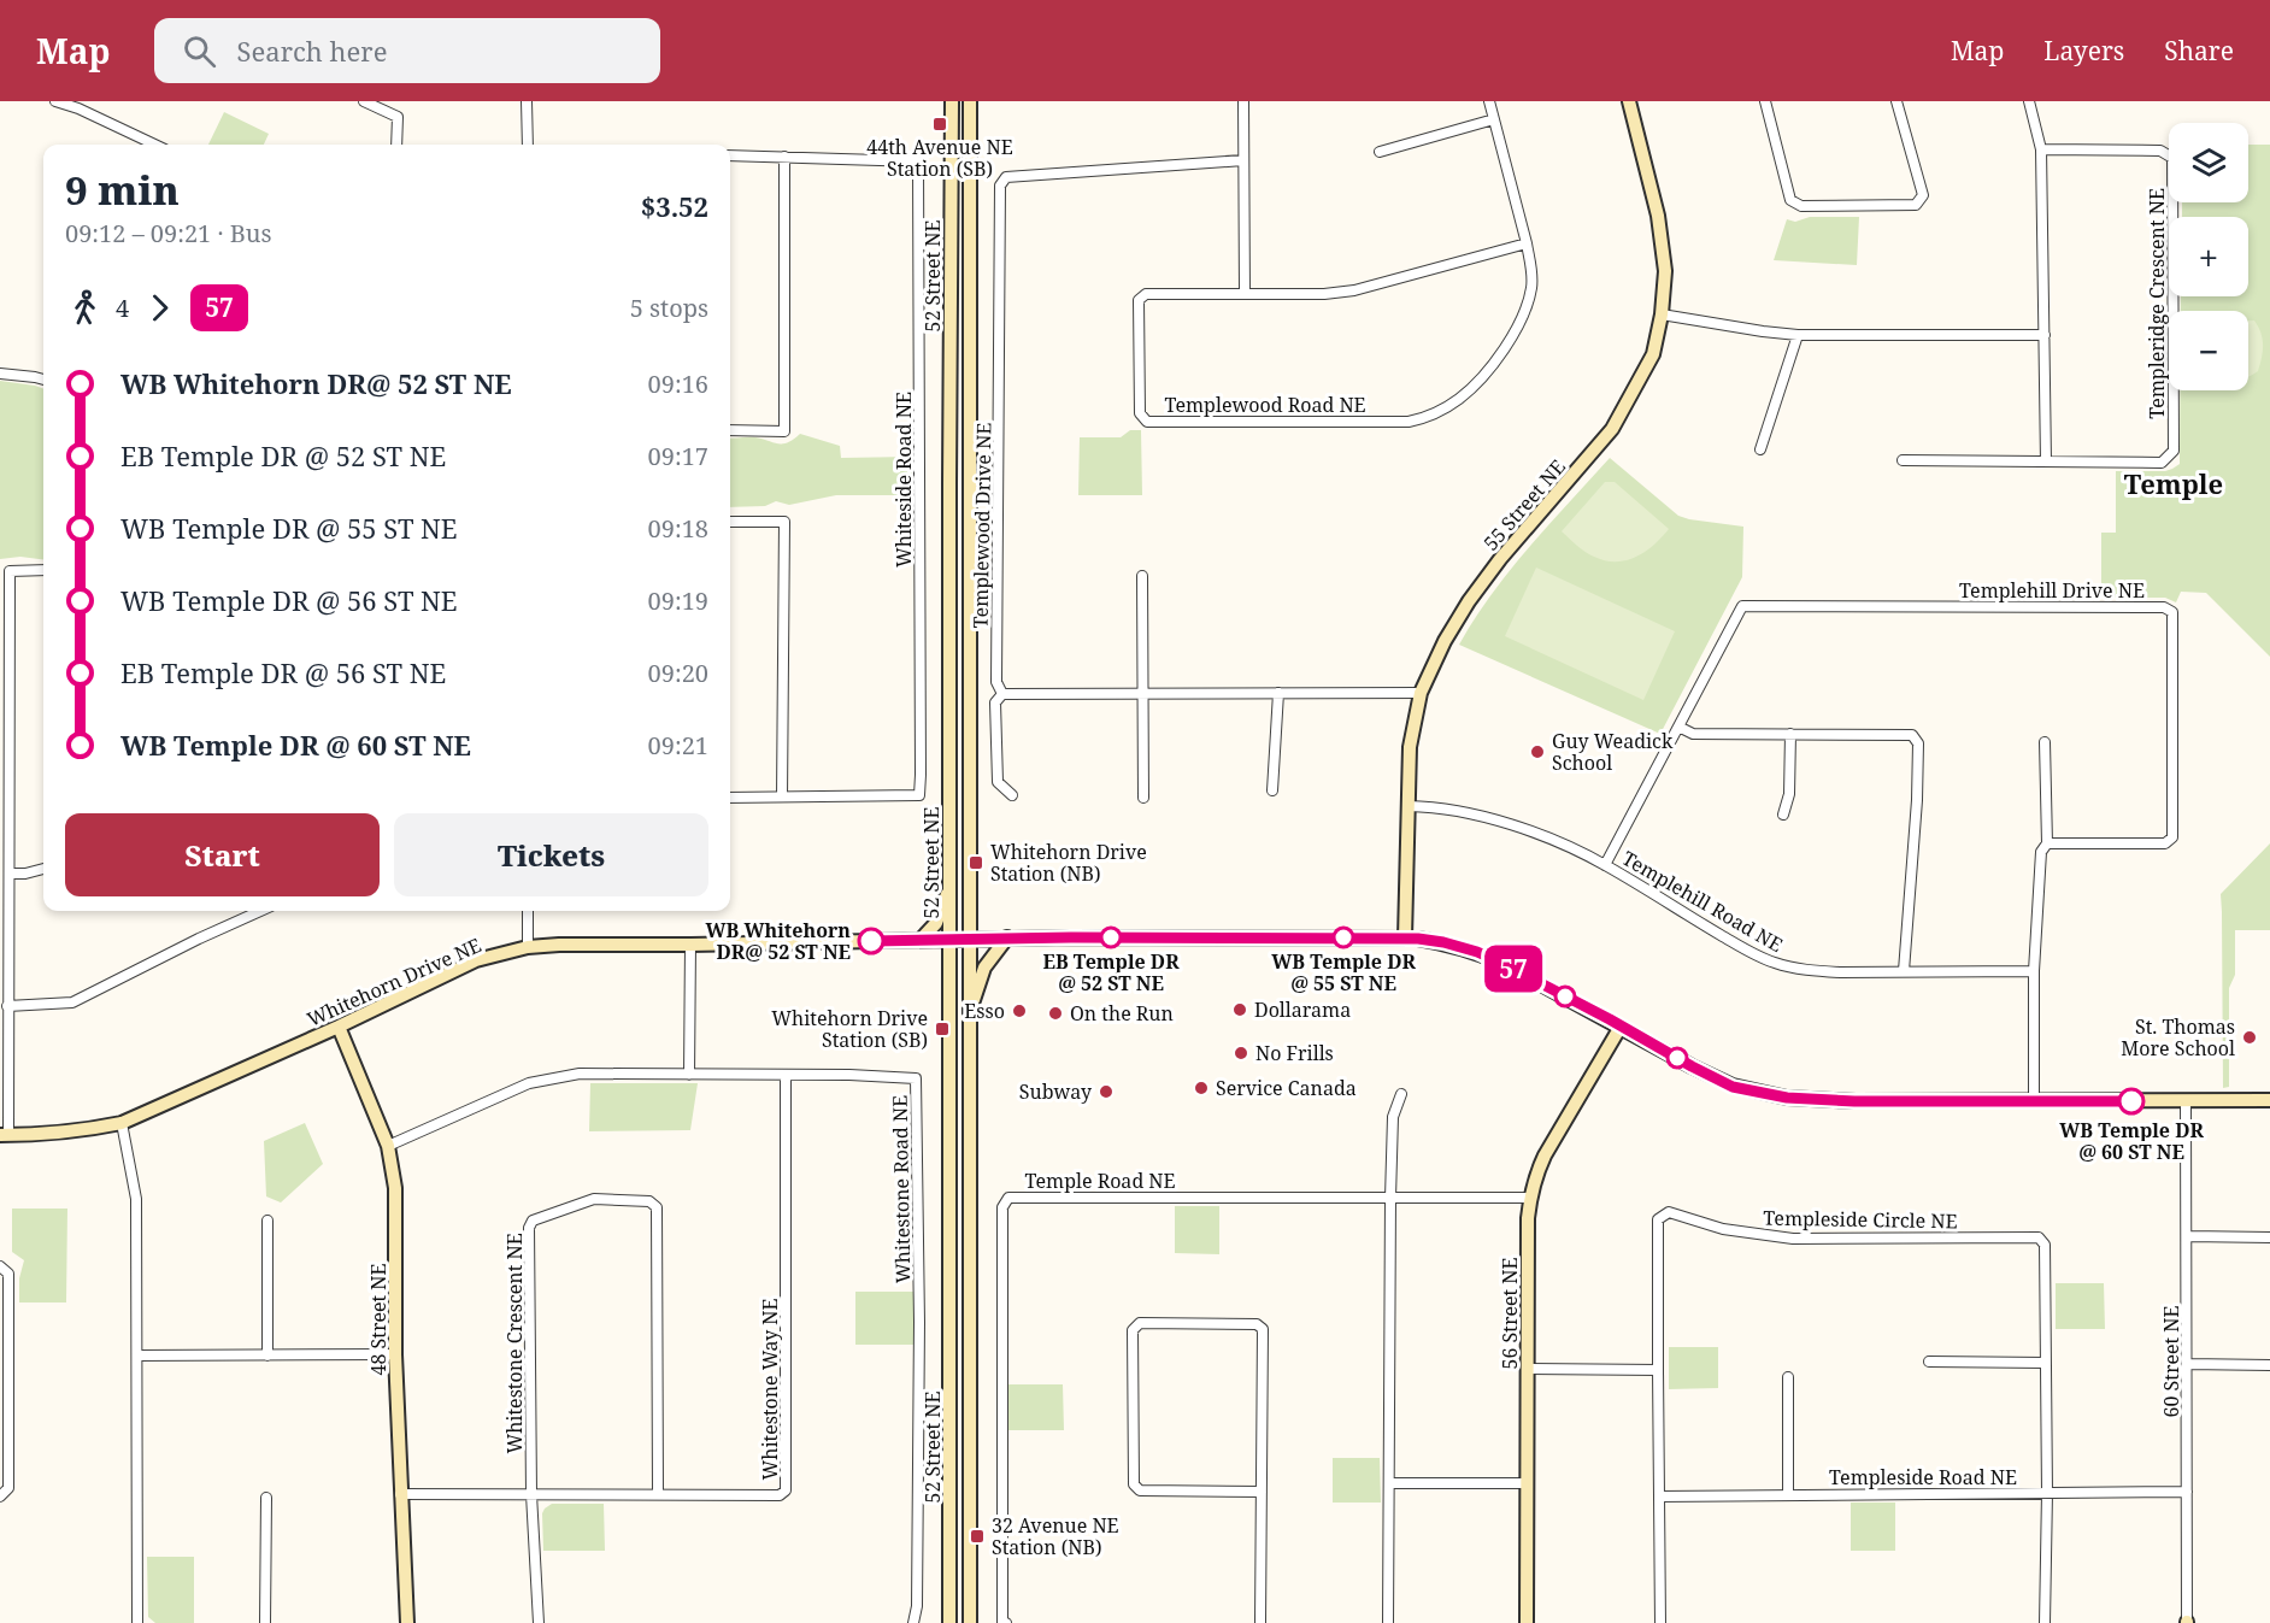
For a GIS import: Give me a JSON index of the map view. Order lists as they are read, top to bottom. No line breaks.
{"streets":{"street":["52 Street NE","Templeridge Crescent NE","Templewood Road NE","Whiteside Road NE","55 Street NE","Templewood Drive NE","Templehill Drive NE","Templehill Road NE","Whitehorn Drive NE","Temple Road NE","Whitestone Road NE","Templeside Circle NE","56 Street NE","48 Street NE","Whitestone Crescent NE","60 Street NE","Whitestone Way NE","Templeside Road NE"]},"crossings":[["52 Street NE","Whitehorn Drive NE"],["55 Street NE","Templehill Road NE"],["55 Street NE","Whitehorn Drive NE"],["Templehill Drive NE","Templehill Road NE"],["Whitehorn Drive NE","56 Street NE"],["Whitehorn Drive NE","48 Street NE"],["Whitehorn Drive NE","60 Street NE"],["Temple Road NE","56 Street NE"],["Whitestone Road NE","48 Street NE"],["Whitestone Road NE","Whitestone Way NE"],["Templeside Circle NE","Templeside Road NE"],["48 Street NE","Whitestone Way NE"],["Whitestone Crescent NE","Whitestone Way NE"],["60 Street NE","Templeside Road NE"]],"districts":["Temple"],"places":{"transit":["44th Avenue NE Station (SB)","Whitehorn Drive Station (NB)","Whitehorn Drive Station (SB)","32 Avenue NE Station (NB)"],"other":["Guy Weadick School","EB Temple DR @ 52 ST NE","WB Temple DR @ 55 ST NE","WB Whitehorn DR@ 52 ST NE","Dollarama","Esso","On the Run","St. Thomas More School","No Frills","Service Canada","Subway","WB Temple DR @ 60 ST NE"]},"lines":["bus line 57"],"page":{"header":"Map","search":"Search here","nav":["Map","Layers","Share"],"on_map":"57","map_buttons":["+","−"],"heading":["9 min","09:12 – 09:21 · Bus","$3.52"],"legs":["4","57","5 stops"],"list":[{"name":"WB Whitehorn DR@ 52 ST NE","value":"09:16"},{"name":"EB Temple DR @ 52 ST NE","value":"09:17"},{"name":"WB Temple DR @ 55 ST NE","value":"09:18"},{"name":"WB Temple DR @ 56 ST NE","value":"09:19"},{"name":"EB Temple DR @ 56 ST NE","value":"09:20"},{"name":"WB Temple DR @ 60 ST NE","value":"09:21"}],"buttons":["Start","Tickets"]}}
